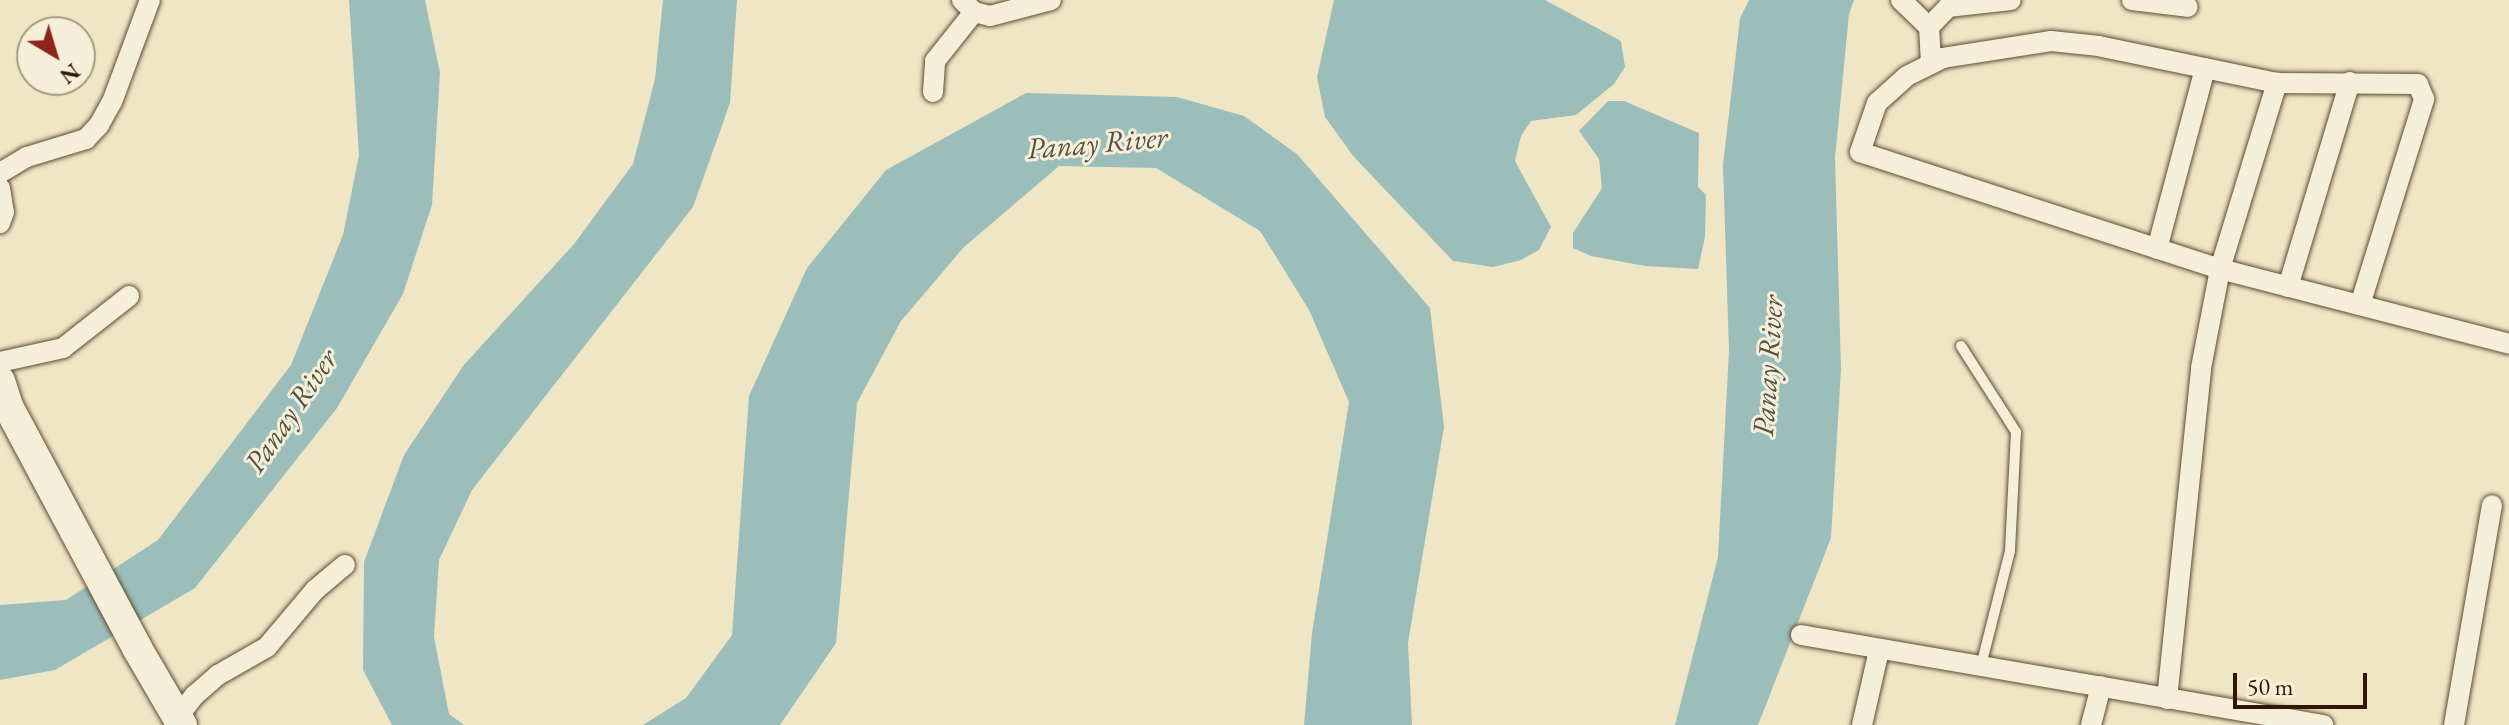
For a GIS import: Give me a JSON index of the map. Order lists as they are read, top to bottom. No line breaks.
{"water":["Panay River"],"scale_bar":"50 m","north":"bottom right"}
